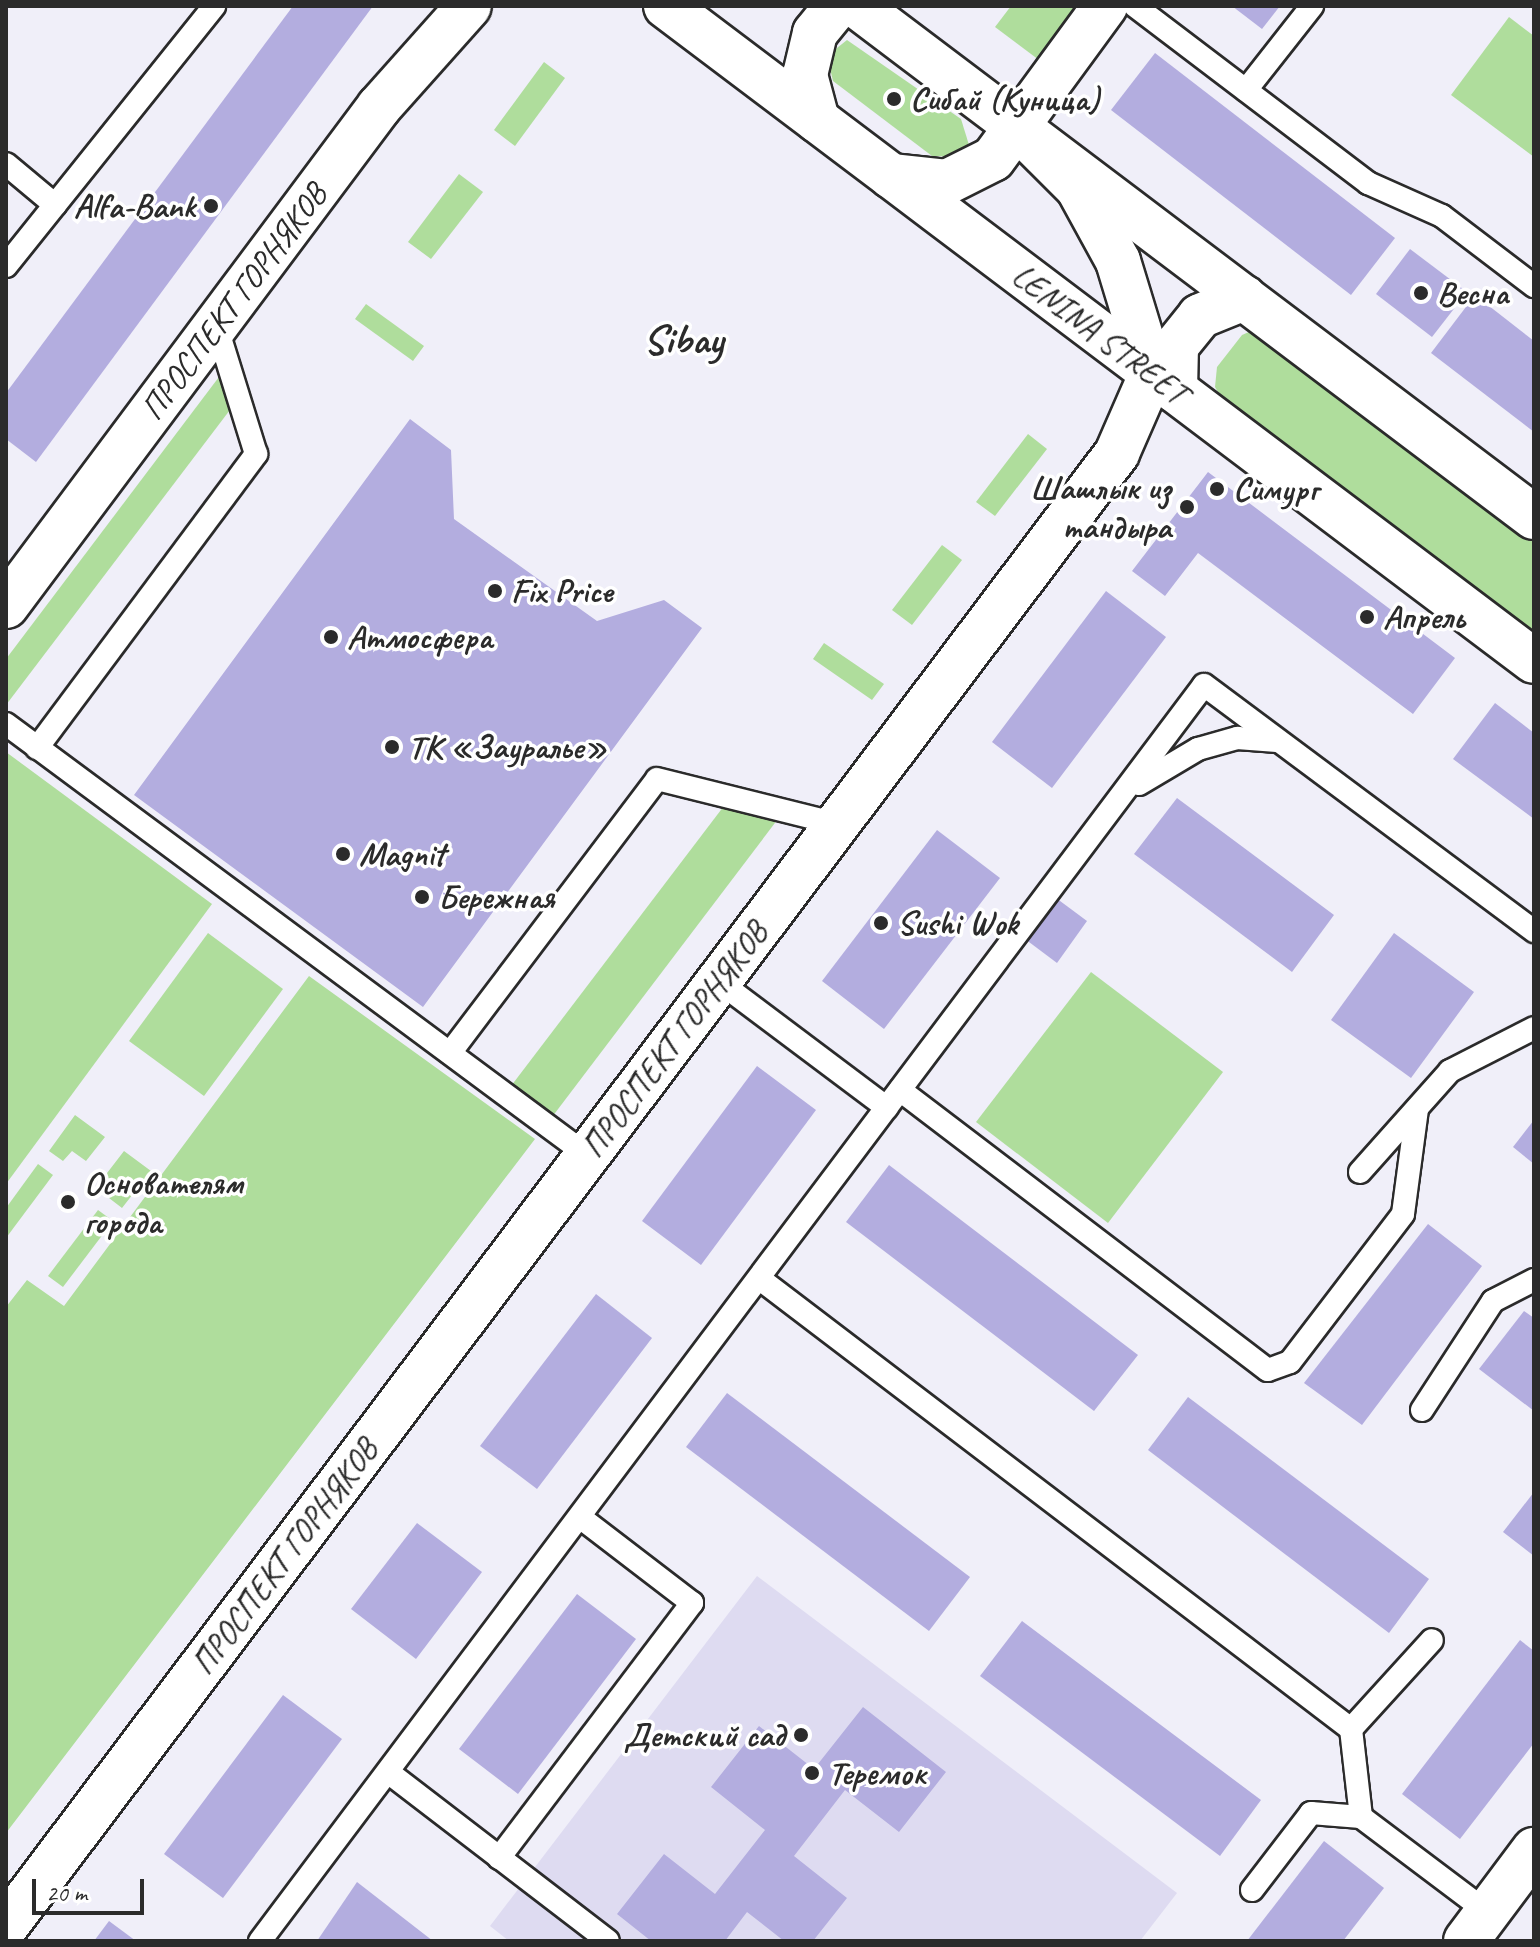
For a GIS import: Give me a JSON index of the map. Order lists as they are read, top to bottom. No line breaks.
{"streets":{"main road":["ПРОСПЕКТ ГОРНЯКОВ","LENINA STREET"]},"crossings":[["ПРОСПЕКТ ГОРНЯКОВ","LENINA STREET"]],"districts":["Sibay"],"places":["Сибай (Куница)","Alfa-Bank","Весна","Симург","Шашлык из тандыра","Fix Price","Апрель","Атмосфера","ТК «Зауралье»","Magnit","Бережная","Sushi Wok","Основателям города","Детский сад","Теремок"],"scale_bar":"20 m"}
